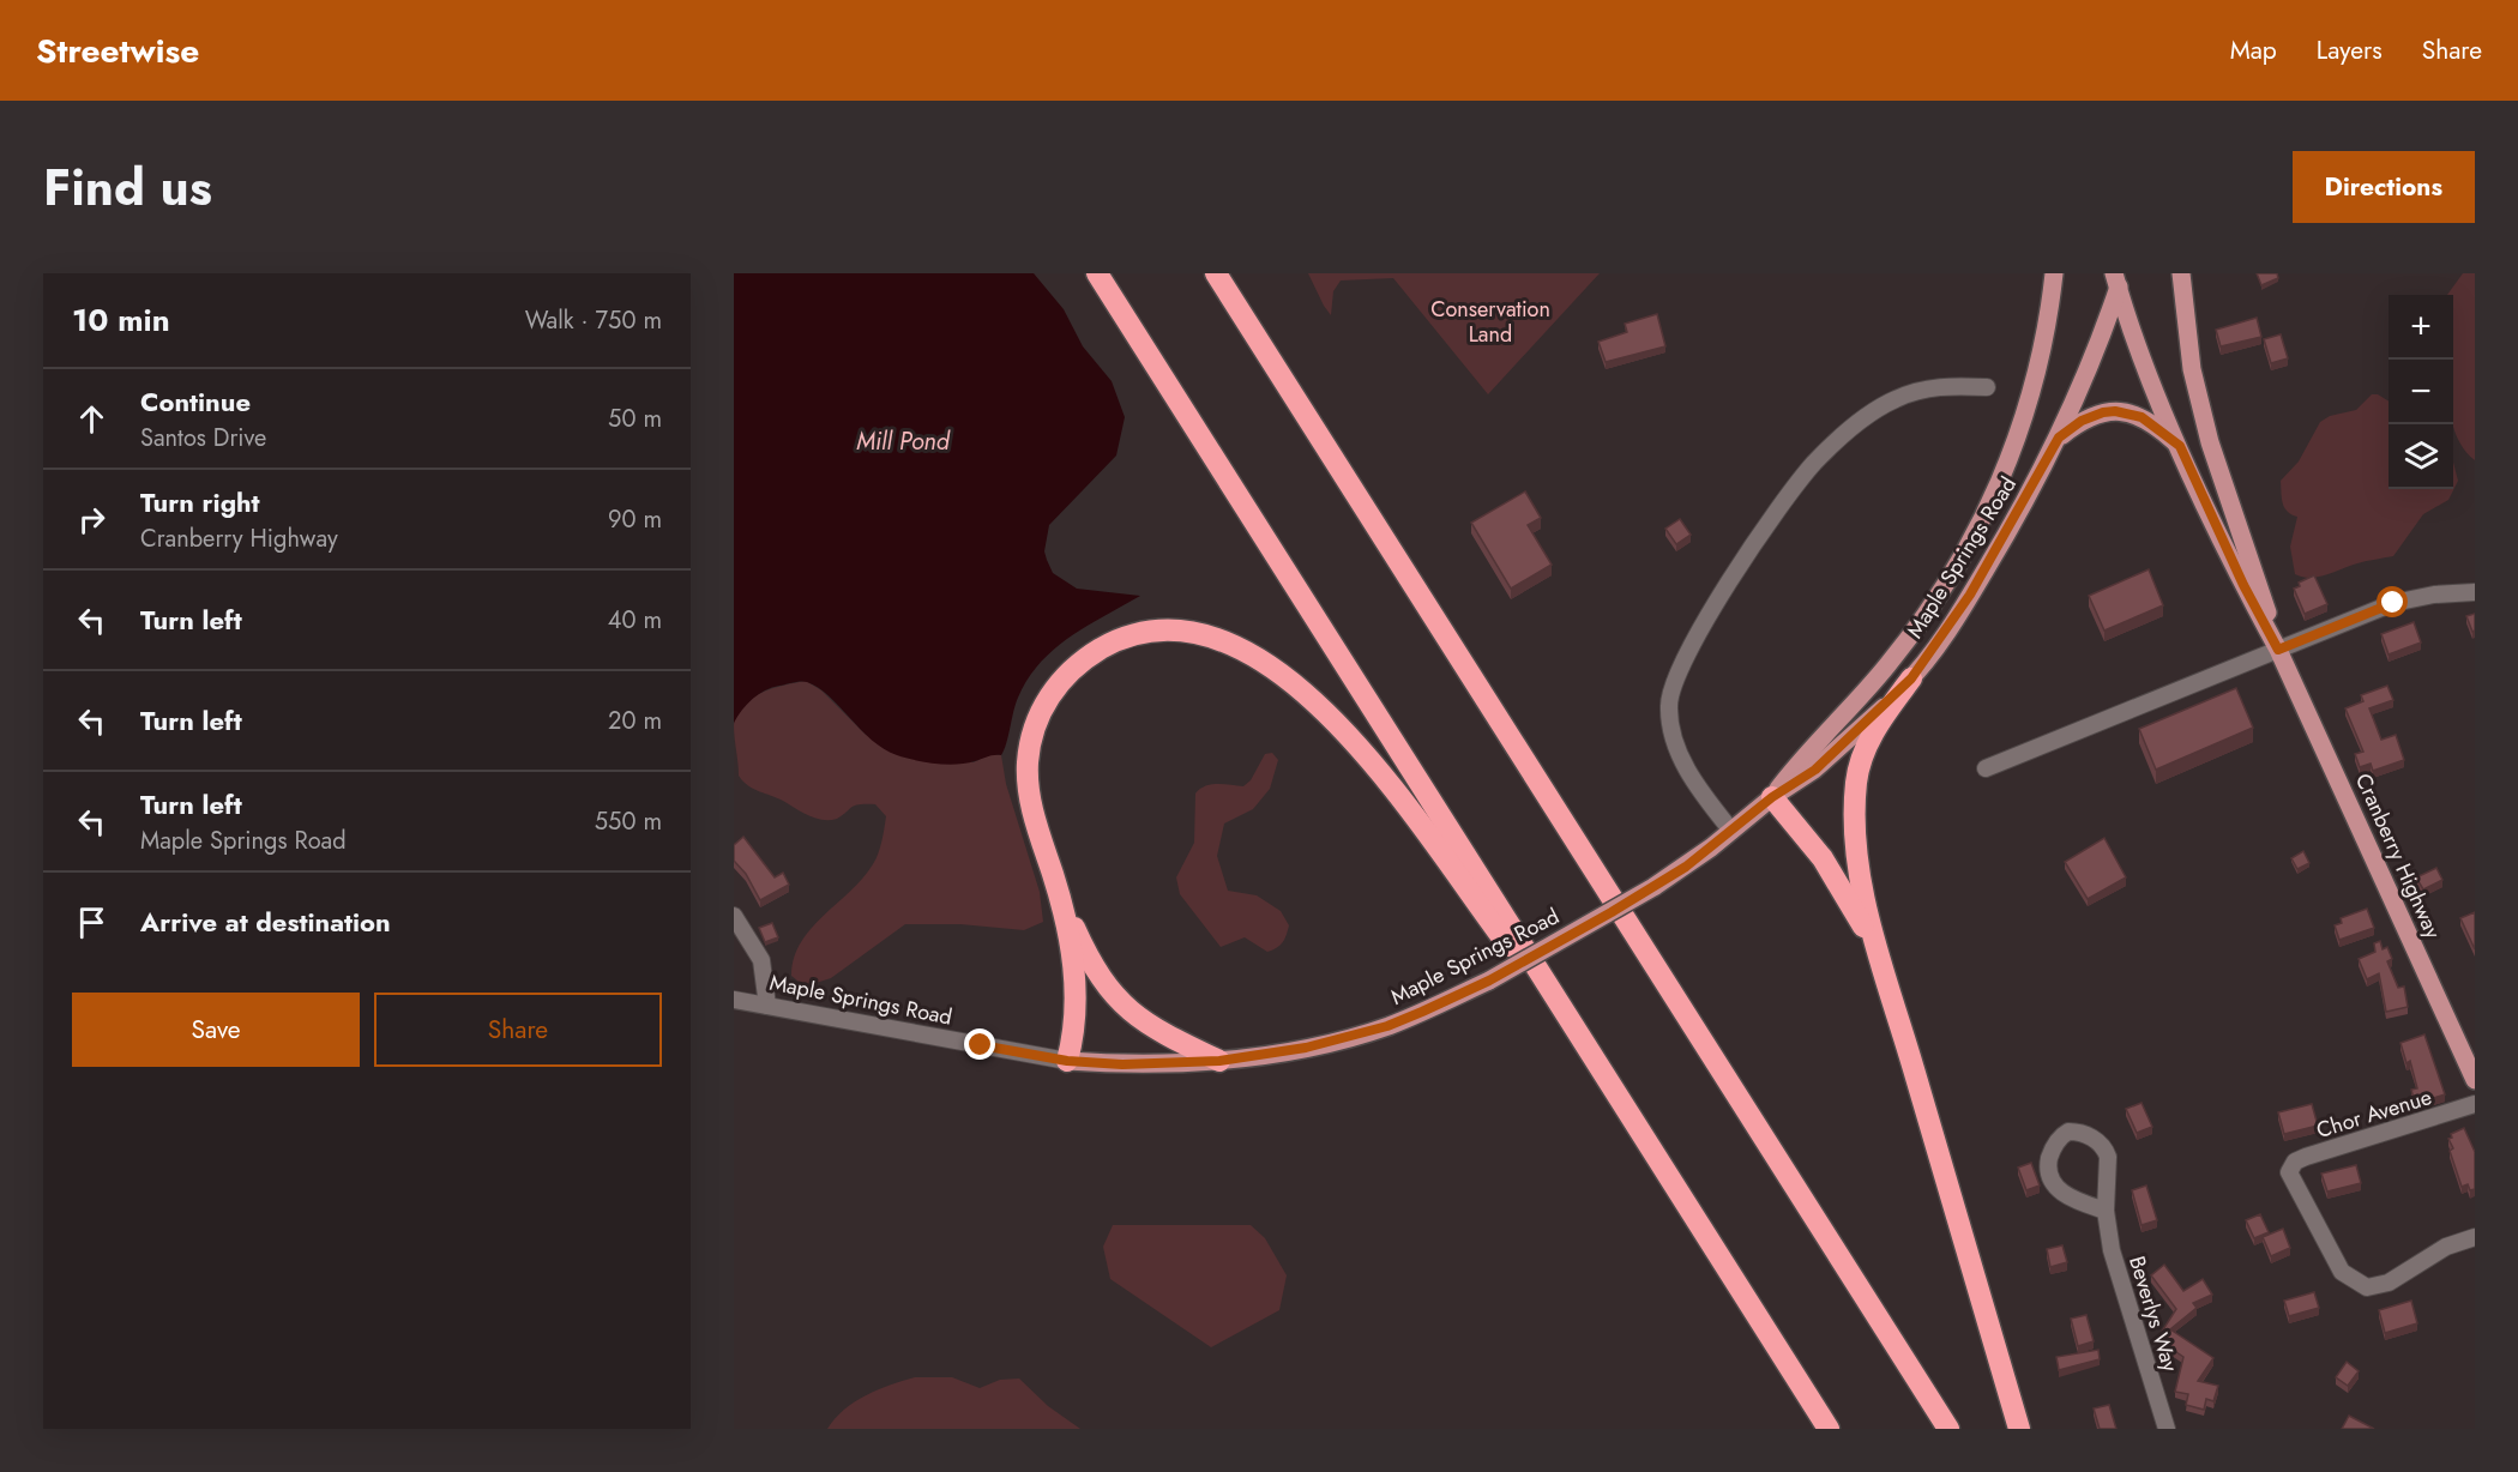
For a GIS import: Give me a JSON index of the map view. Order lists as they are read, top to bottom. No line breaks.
{"streets":{"main road":["Maple Springs Road","Cranberry Highway"],"street":["Chor Avenue","Beverlys Way"]},"crossings":[["Maple Springs Road","Cranberry Highway"]],"water":["Mill Pond"],"parks":["Conservation Land"],"page":{"header":"Streetwise","nav":["Map","Layers","Share"],"title":"Find us","buttons":["Directions",["Save","Share"]],"heading":["10 min","Walk · 750 m"],"map_buttons":["+","−"],"list":[["Continue","Santos Drive","50 m"],["Turn right","Cranberry Highway","90 m"],["Turn left","40 m"],["Turn left","20 m"],["Turn left","Maple Springs Road","550 m"],"Arrive at destination"]}}
